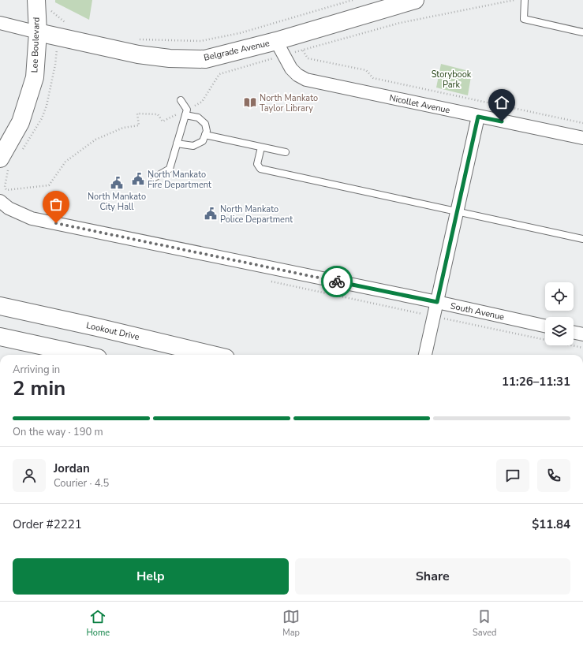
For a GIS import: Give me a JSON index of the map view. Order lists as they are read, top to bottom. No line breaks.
{"streets":{"main road":["Lee Boulevard","Belgrade Avenue","Lookout Drive"],"street":["Nicollet Avenue","South Avenue"]},"crossings":[["Lee Boulevard","Belgrade Avenue"],["Belgrade Avenue","Nicollet Avenue"]],"parks":["Storybook Park"],"places":{"library":["North Mankato Taylor Library"],"public building":["North Mankato Fire Department","North Mankato City Hall","North Mankato Police Department"]},"page":{"heading":["2 min","Arriving in","11:26–11:31"],"panel":["Jordan","Courier · 4.5","Order #2221","$11.84"],"bar":"On the way · 190 m","buttons":["Help","Share"],"tabs":["Home","Map","Saved"]}}
